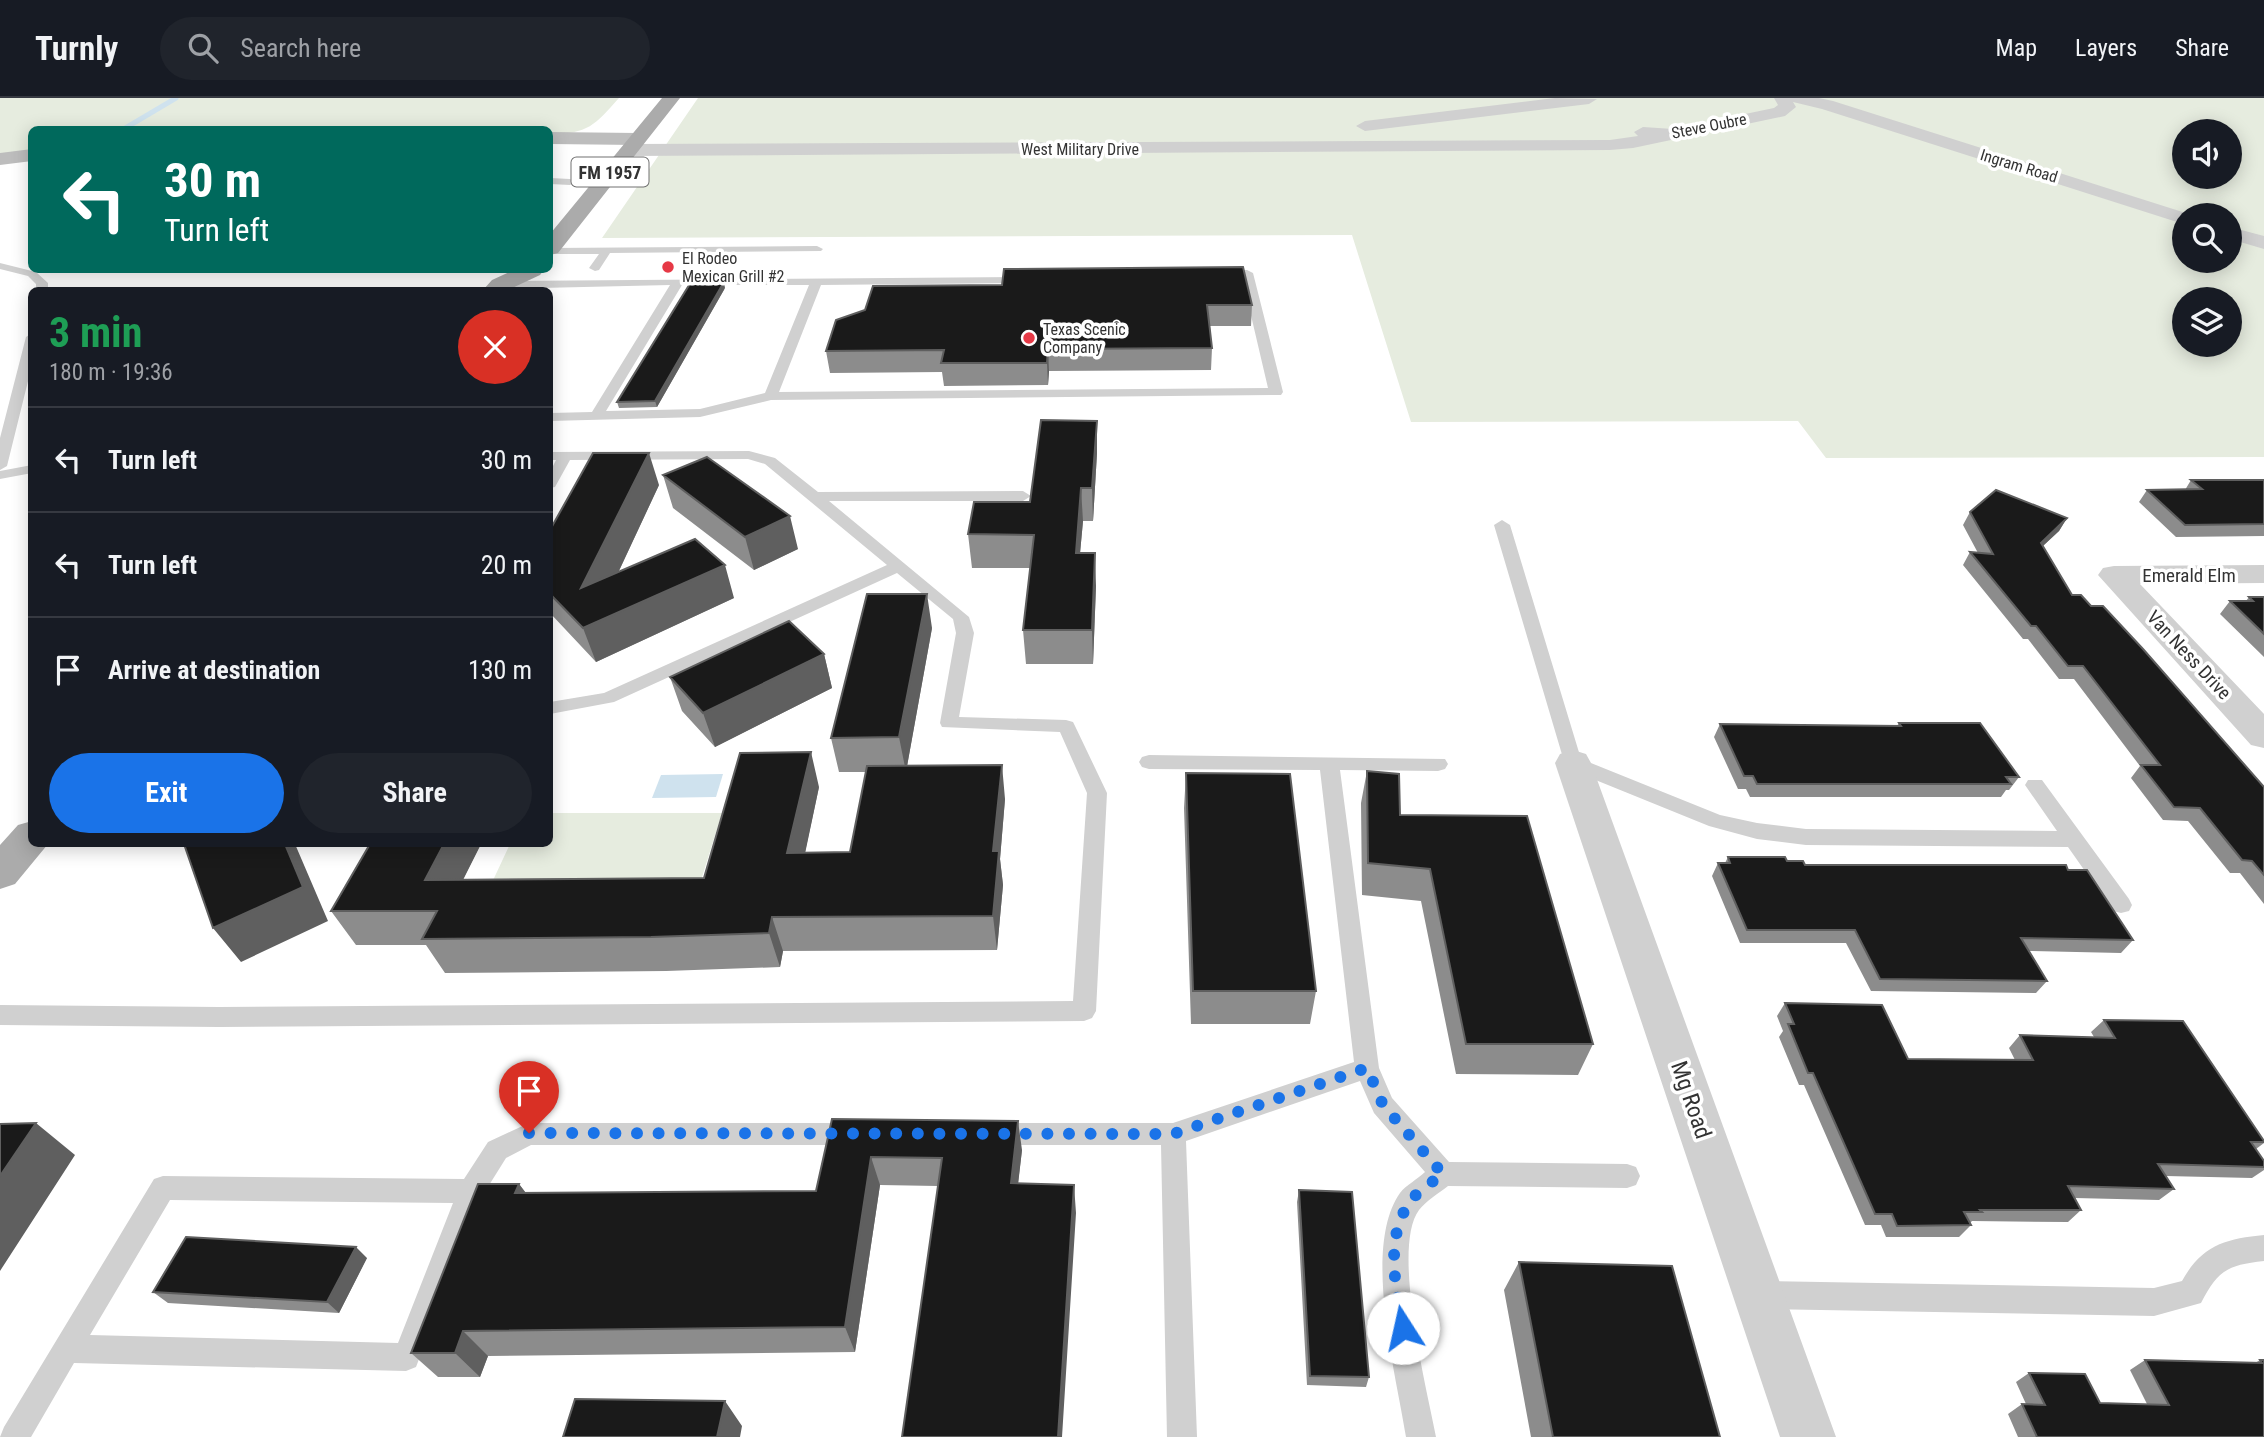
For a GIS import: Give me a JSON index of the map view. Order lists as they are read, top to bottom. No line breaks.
{"streets":{"main road":["West Military Drive","FM 1957"],"street":["Steve Oubre","Ingram Road","Emerald Elm","Van Ness Drive","Mg Road"]},"crossings":[["Steve Oubre","West Military Drive"],["Steve Oubre","Ingram Road"],["West Military Drive","FM 1957"],["Emerald Elm","Van Ness Drive"]],"places":["El Rodeo Mexican Grill #2","Texas Scenic Company"],"page":{"header":"Turnly","search":"Search here","nav":["Map","Layers","Share"],"turn":["30 m","Turn left"],"heading":["3 min","180 m · 19:36"],"list":[{"name":"Turn left","value":"30 m"},{"name":"Turn left","value":"20 m"},{"name":"Arrive at destination","value":"130 m"}],"buttons":["Exit","Share"]}}
